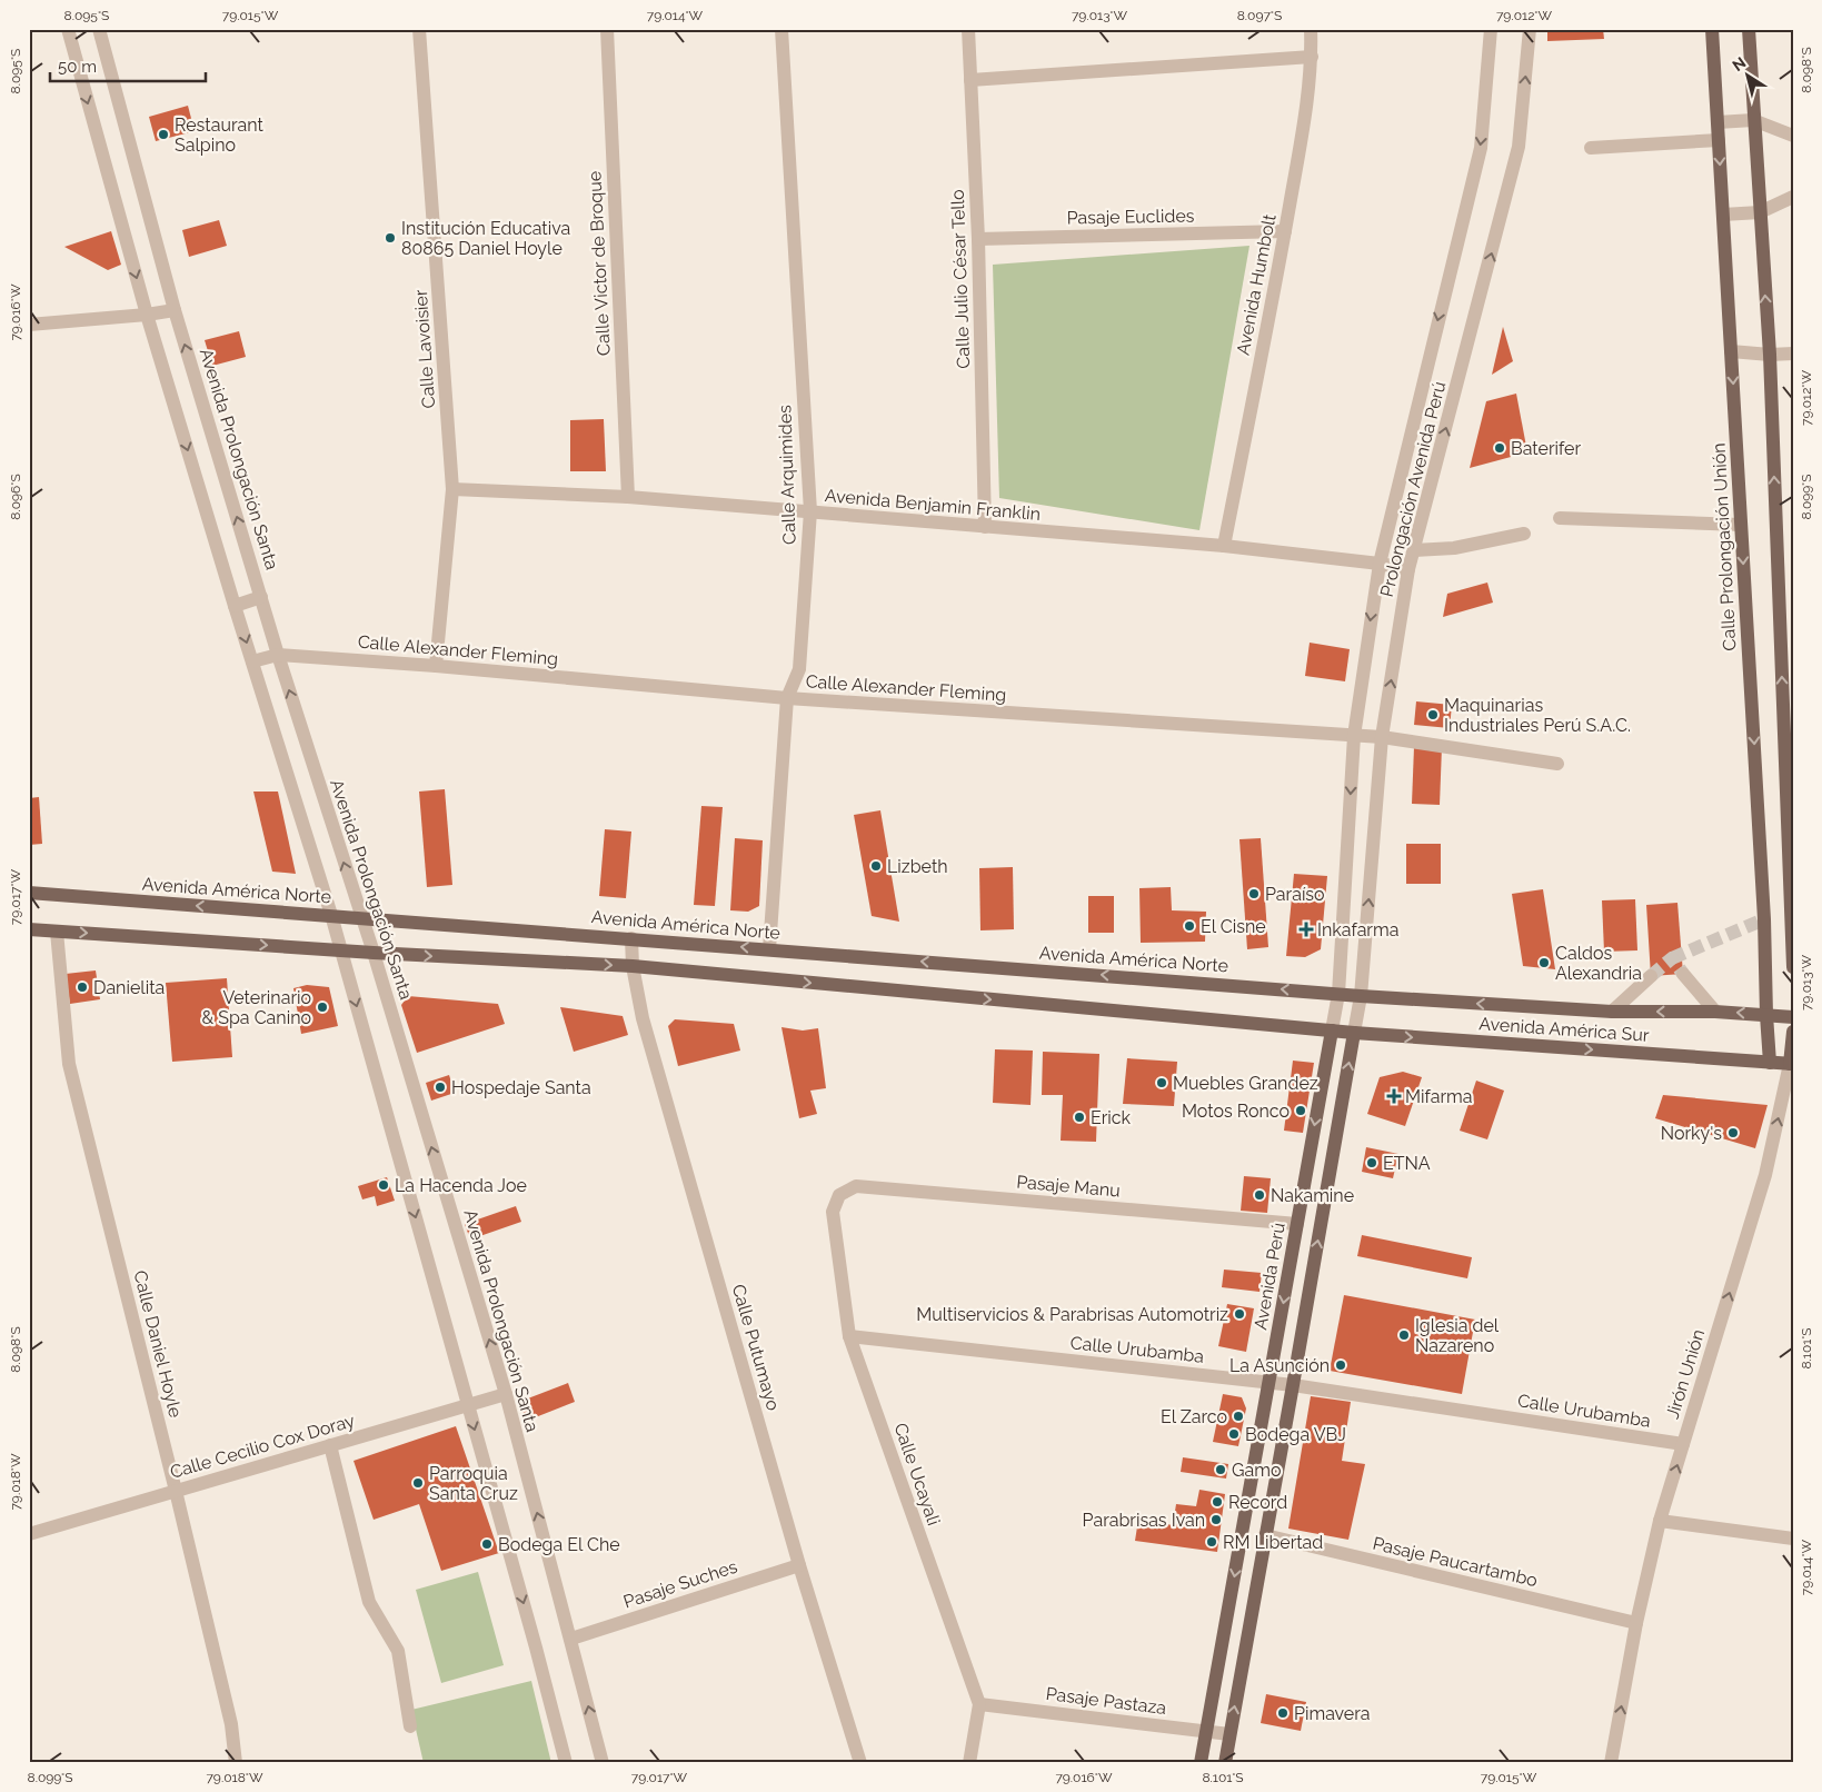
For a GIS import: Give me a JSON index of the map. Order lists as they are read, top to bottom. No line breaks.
{"streets":{"main road":["Calle Prolongación Unión","Avenida América Norte","Avenida América Sur","Avenida Perú"],"street":["Pasaje Euclides","Calle Victor de Broque","Calle Julio César Tello","Avenida Humbolt","Calle Lavoisier","Avenida Prolongación Santa","Calle Arquimides","Prolongación Avenida Perú","Avenida Benjamin Franklin","Calle Alexander Fleming","Pasaje Manu","Calle Daniel Hoyle","Calle Putumayo","Calle Urubamba","Jirón Unión","Calle Cecilio Cox Doray","Calle Ucayali","Pasaje Paucartambo","Pasaje Suches","Pasaje Pastaza"]},"crossings":[["Pasaje Euclides","Calle Julio César Tello"],["Pasaje Euclides","Avenida Humbolt"],["Calle Victor de Broque","Avenida Benjamin Franklin"],["Calle Julio César Tello","Avenida Benjamin Franklin"],["Avenida Humbolt","Avenida Benjamin Franklin"],["Calle Lavoisier","Avenida Benjamin Franklin"],["Calle Lavoisier","Calle Alexander Fleming"],["Avenida Prolongación Santa","Calle Alexander Fleming"],["Avenida Prolongación Santa","Avenida América Norte"],["Avenida Prolongación Santa","Calle Cecilio Cox Doray"],["Avenida Prolongación Santa","Pasaje Suches"],["Calle Arquimides","Avenida Benjamin Franklin"],["Calle Arquimides","Calle Alexander Fleming"],["Calle Arquimides","Avenida América Norte"],["Prolongación Avenida Perú","Avenida Benjamin Franklin"],["Prolongación Avenida Perú","Calle Alexander Fleming"],["Prolongación Avenida Perú","Avenida América Norte"],["Prolongación Avenida Perú","Avenida América Sur"],["Prolongación Avenida Perú","Avenida Perú"],["Calle Prolongación Unión","Avenida América Sur"],["Avenida América Norte","Avenida América Sur"],["Avenida América Norte","Avenida Perú"],["Avenida América Norte","Calle Putumayo"],["Avenida América Sur","Avenida Perú"],["Avenida América Sur","Jirón Unión"],["Pasaje Manu","Avenida Perú"],["Pasaje Manu","Calle Ucayali"],["Avenida Perú","Calle Urubamba"],["Avenida Perú","Pasaje Pastaza"],["Calle Daniel Hoyle","Calle Cecilio Cox Doray"],["Calle Putumayo","Pasaje Suches"],["Calle Urubamba","Jirón Unión"],["Calle Urubamba","Calle Ucayali"],["Jirón Unión","Pasaje Paucartambo"],["Calle Ucayali","Pasaje Pastaza"]],"one_way":["Avenida Perú","Jirón Unión"],"places":{"other":["Restaurant Salpino","Institución Educativa 80865 Daniel Hoyle","Baterifer","Maquinarias Industriales Perú S.A.C.","Lizbeth","Paraíso","El Cisne","Caldos Alexandria","Danielita","Veterinario & Spa Canino","Muebles Grandez","Hospedaje Santa","Motos Ronco","Erick","Norky's","ETNA","La Hacenda Joe","Nakamine","Multiservicios & Parabrisas Automotriz","Iglesia del Nazareno","La Asunción","El Zarco","Bodega VBJ","Gamo","Parroquia Santa Cruz","Record","Parabrisas Ivan","RM Libertad","Bodega El Che","Pimavera"],"health":["Inkafarma","Mifarma"]},"scale_bar":"50 m","north":"top left","coordinates":["8.095°S","79.015°W","79.014°W","79.013°W","8.097°S","79.012°W","8.098°S","79.016°W","8.099°S","8.096°S","79.017°W","8.101°S","79.018°W"]}
